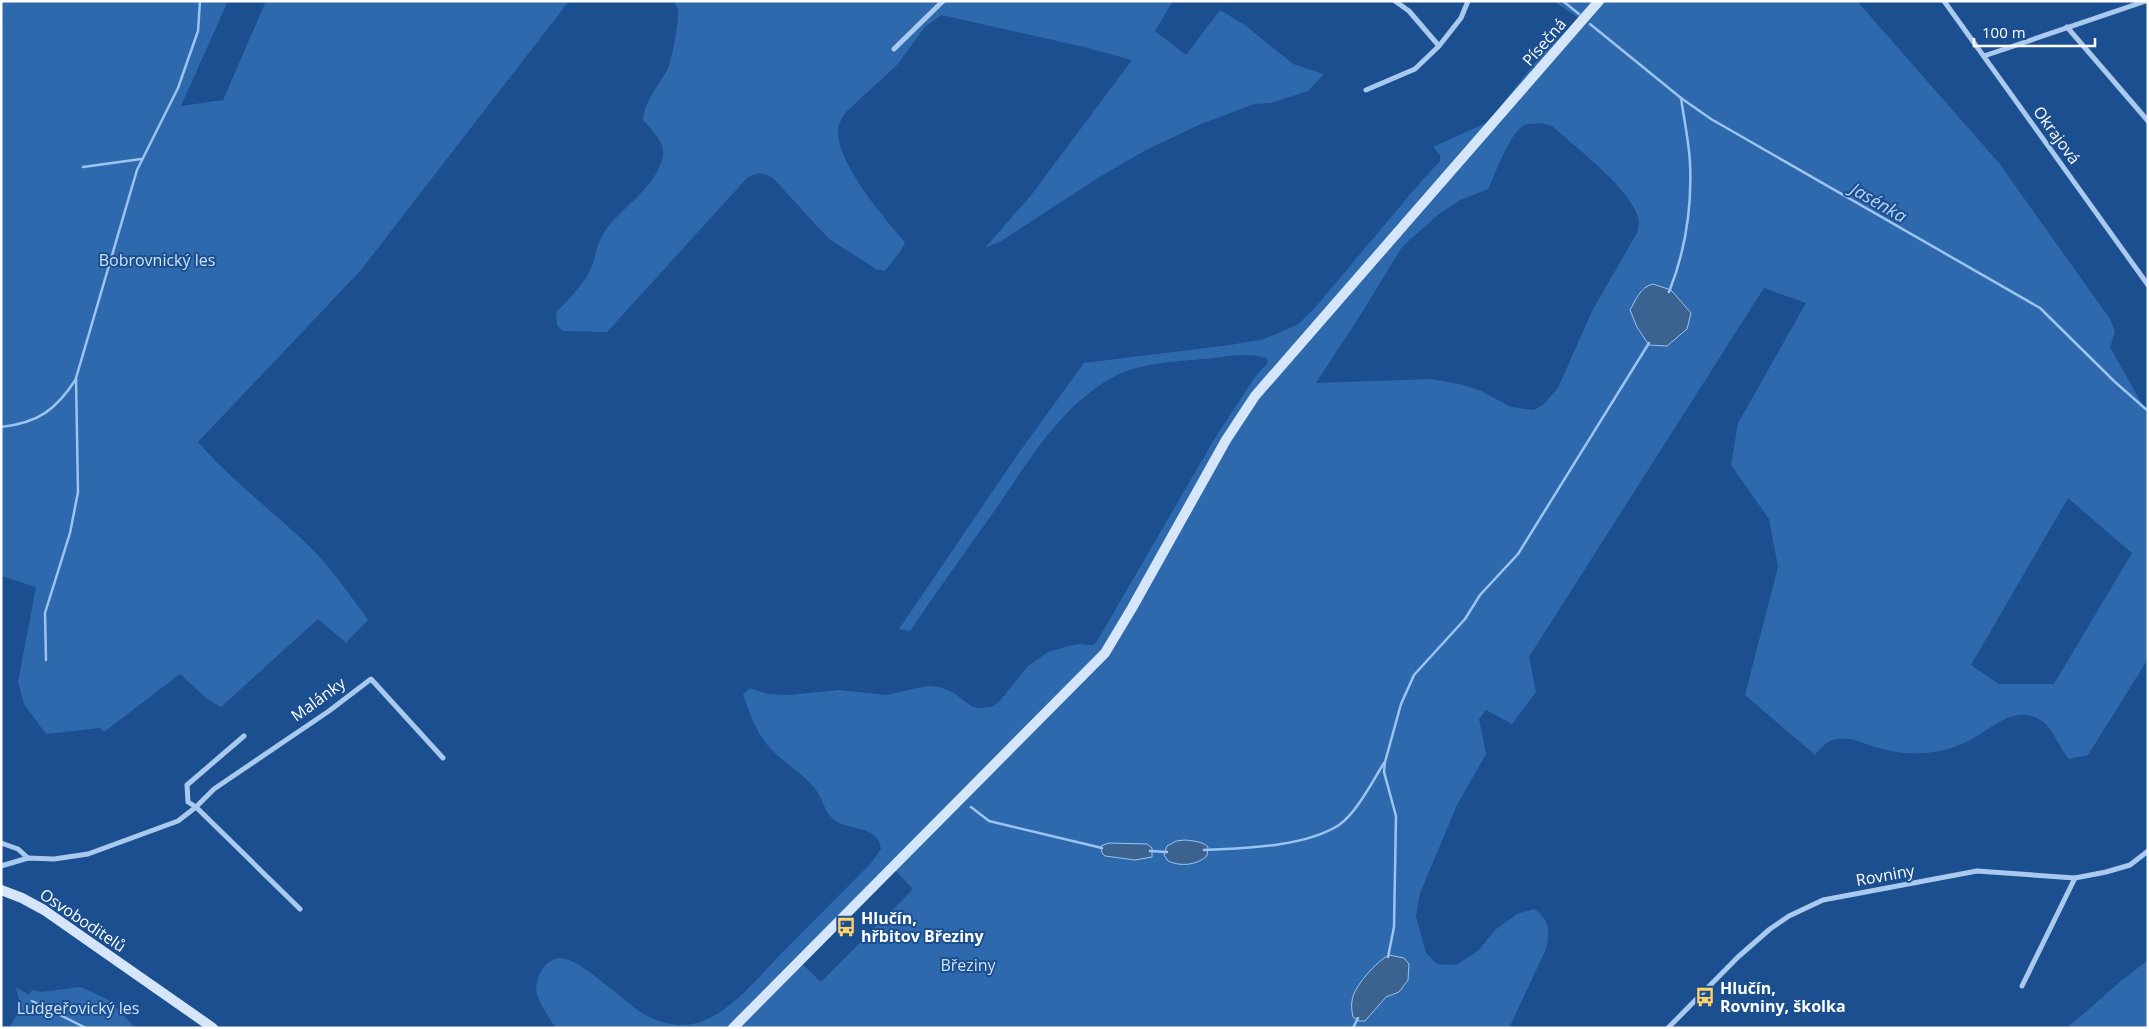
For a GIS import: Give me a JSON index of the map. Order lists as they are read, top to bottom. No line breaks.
{"streets":{"street":["Písečná","Okrajová","Malánky","Rovniny","Osvoboditelů"]},"water":["Jasénka"],"parks":["Bobrovnický les","Březiny","Ludgeřovický les"],"places":{"bus stop":["Hlučín, hřbitov Březiny","Hlučín, Rovniny, školka"]},"scale_bar":"100 m"}
